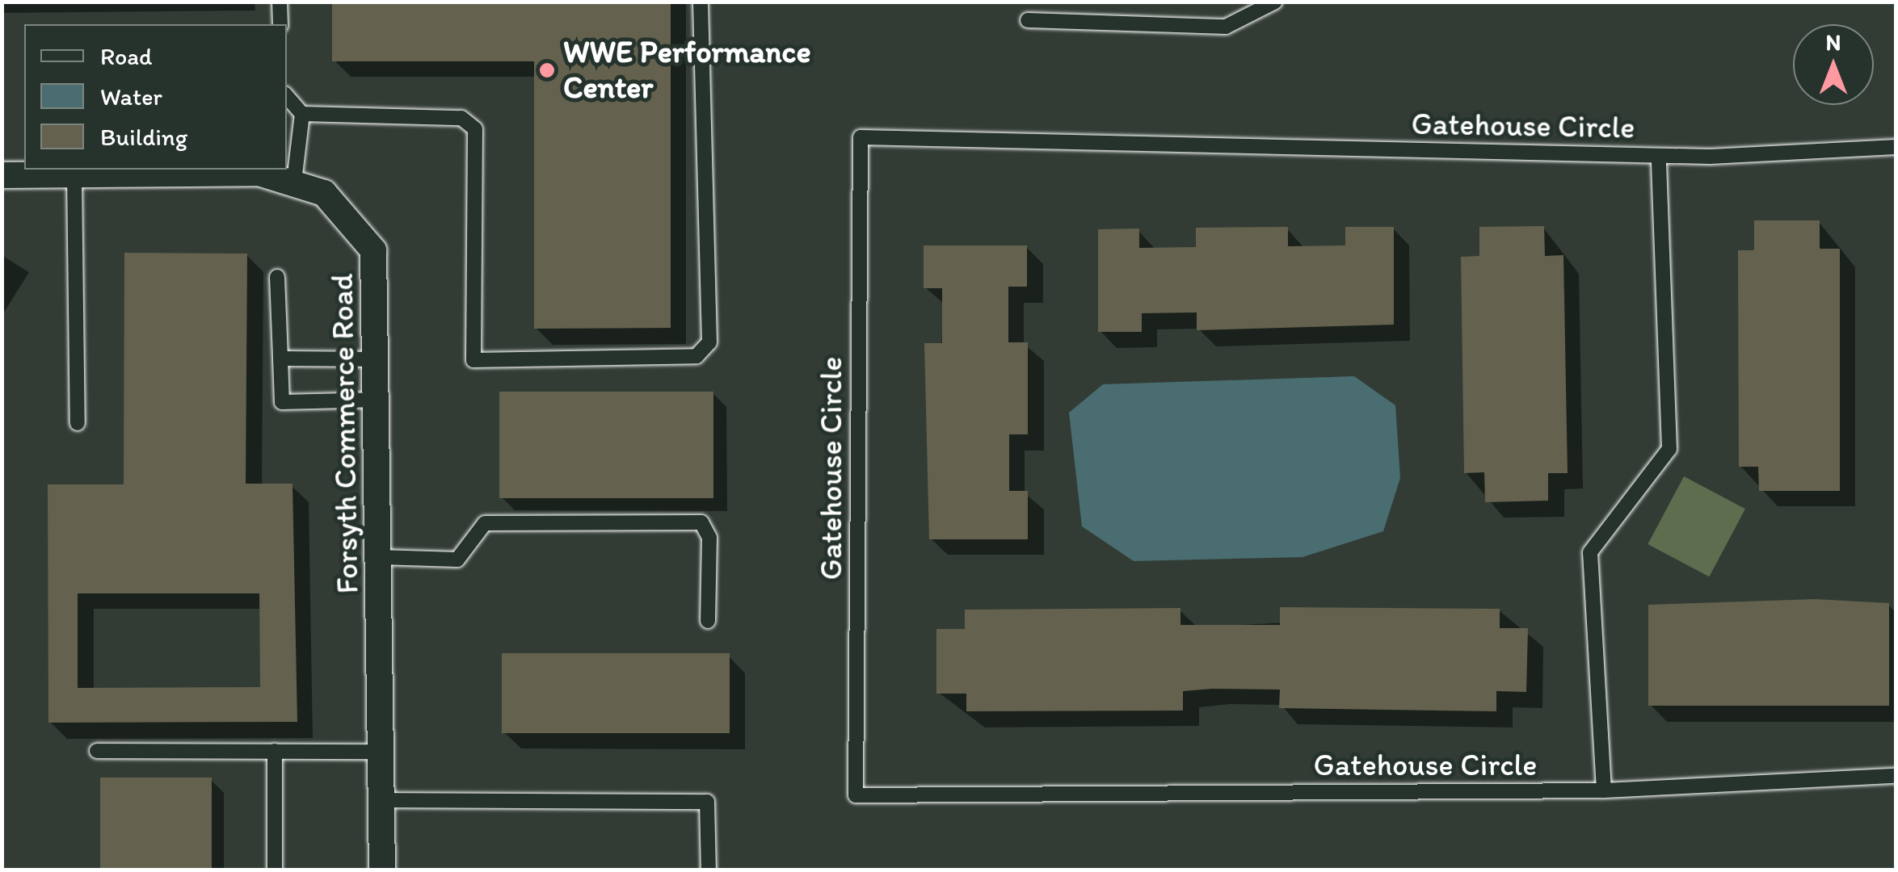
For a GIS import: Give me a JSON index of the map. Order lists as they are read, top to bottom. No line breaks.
{"streets":{"street":["Forsyth Commerce Road"],"lane":["Gatehouse Circle"]},"places":["WWE Performance Center"],"legend":["Road","Water","Building"],"north":"top"}
